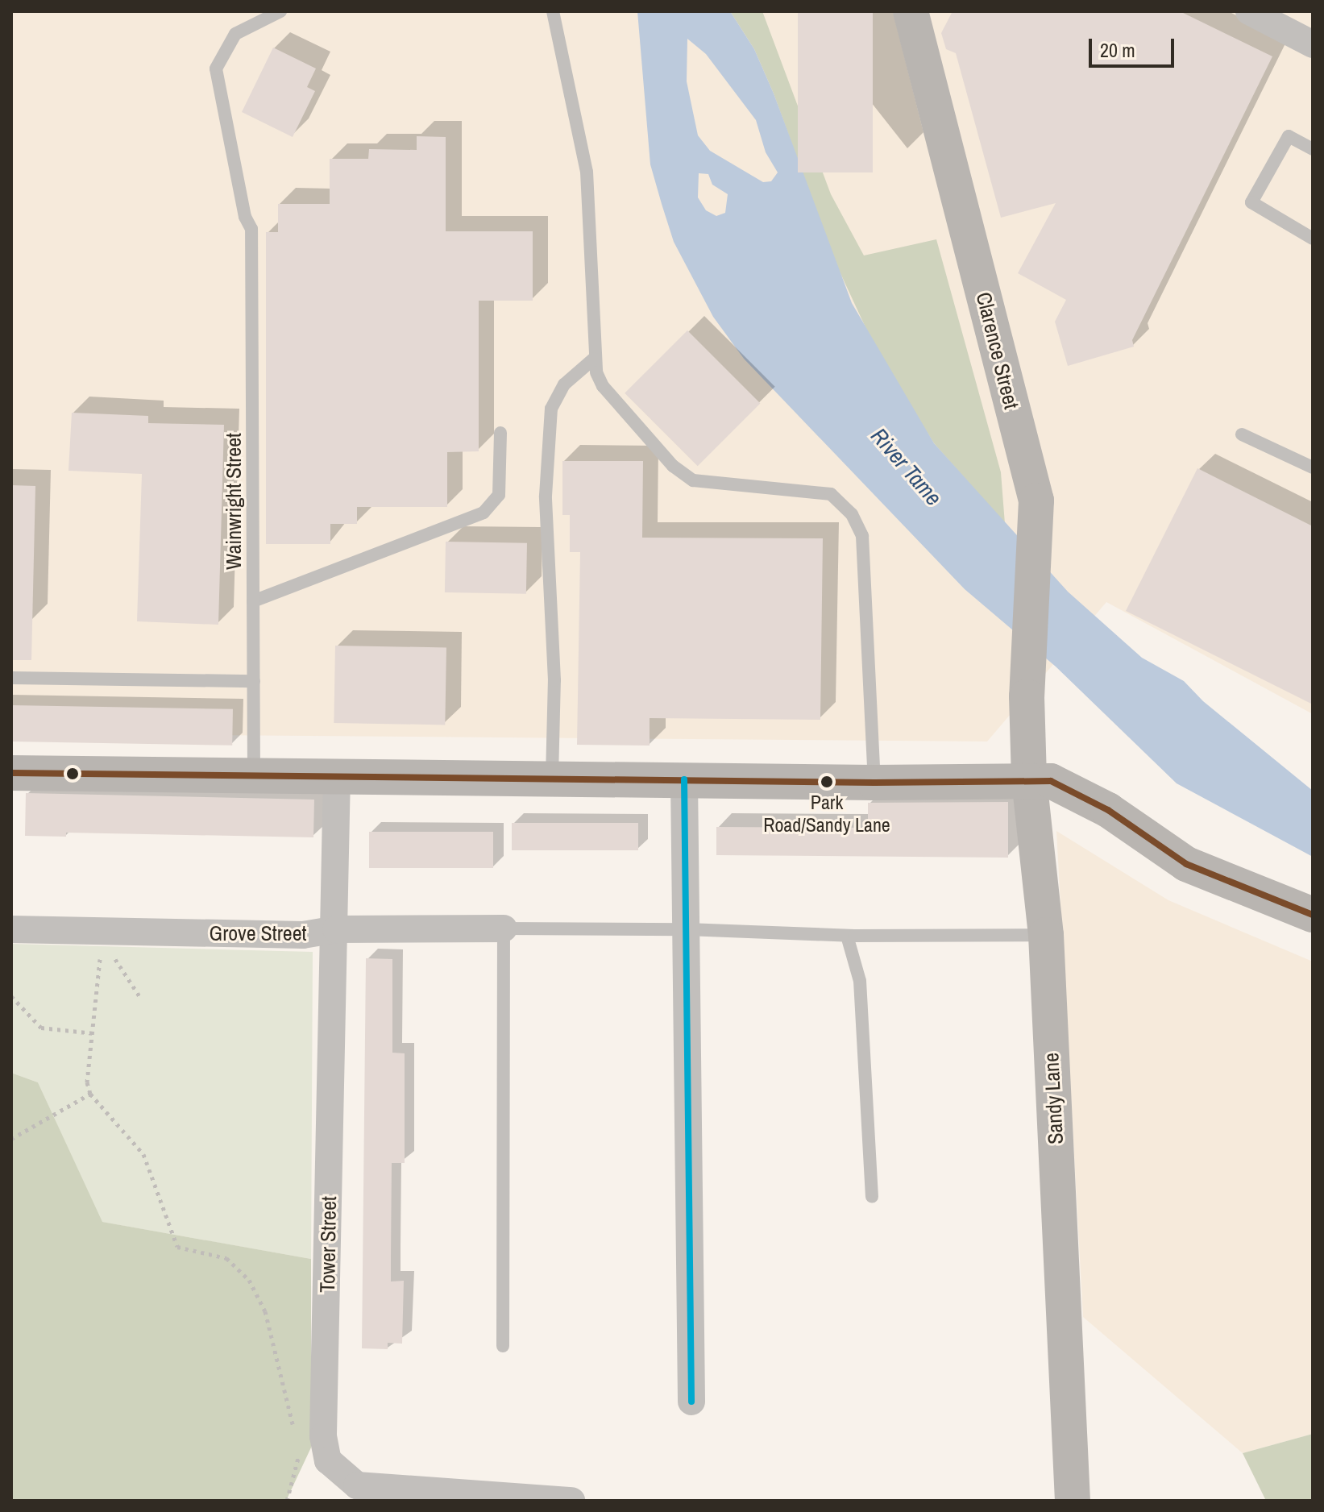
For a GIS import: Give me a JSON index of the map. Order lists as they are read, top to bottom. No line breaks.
{"streets":{"main road":["Clarence Street","Sandy Lane"],"street":["Grove Street","Tower Street"],"lane":["Wainwright Street"]},"crossings":[["Clarence Street","Sandy Lane"],["Grove Street","Tower Street"]],"water":["River Tame"],"places":["Park Road/Sandy Lane"],"scale_bar":"20 m"}
